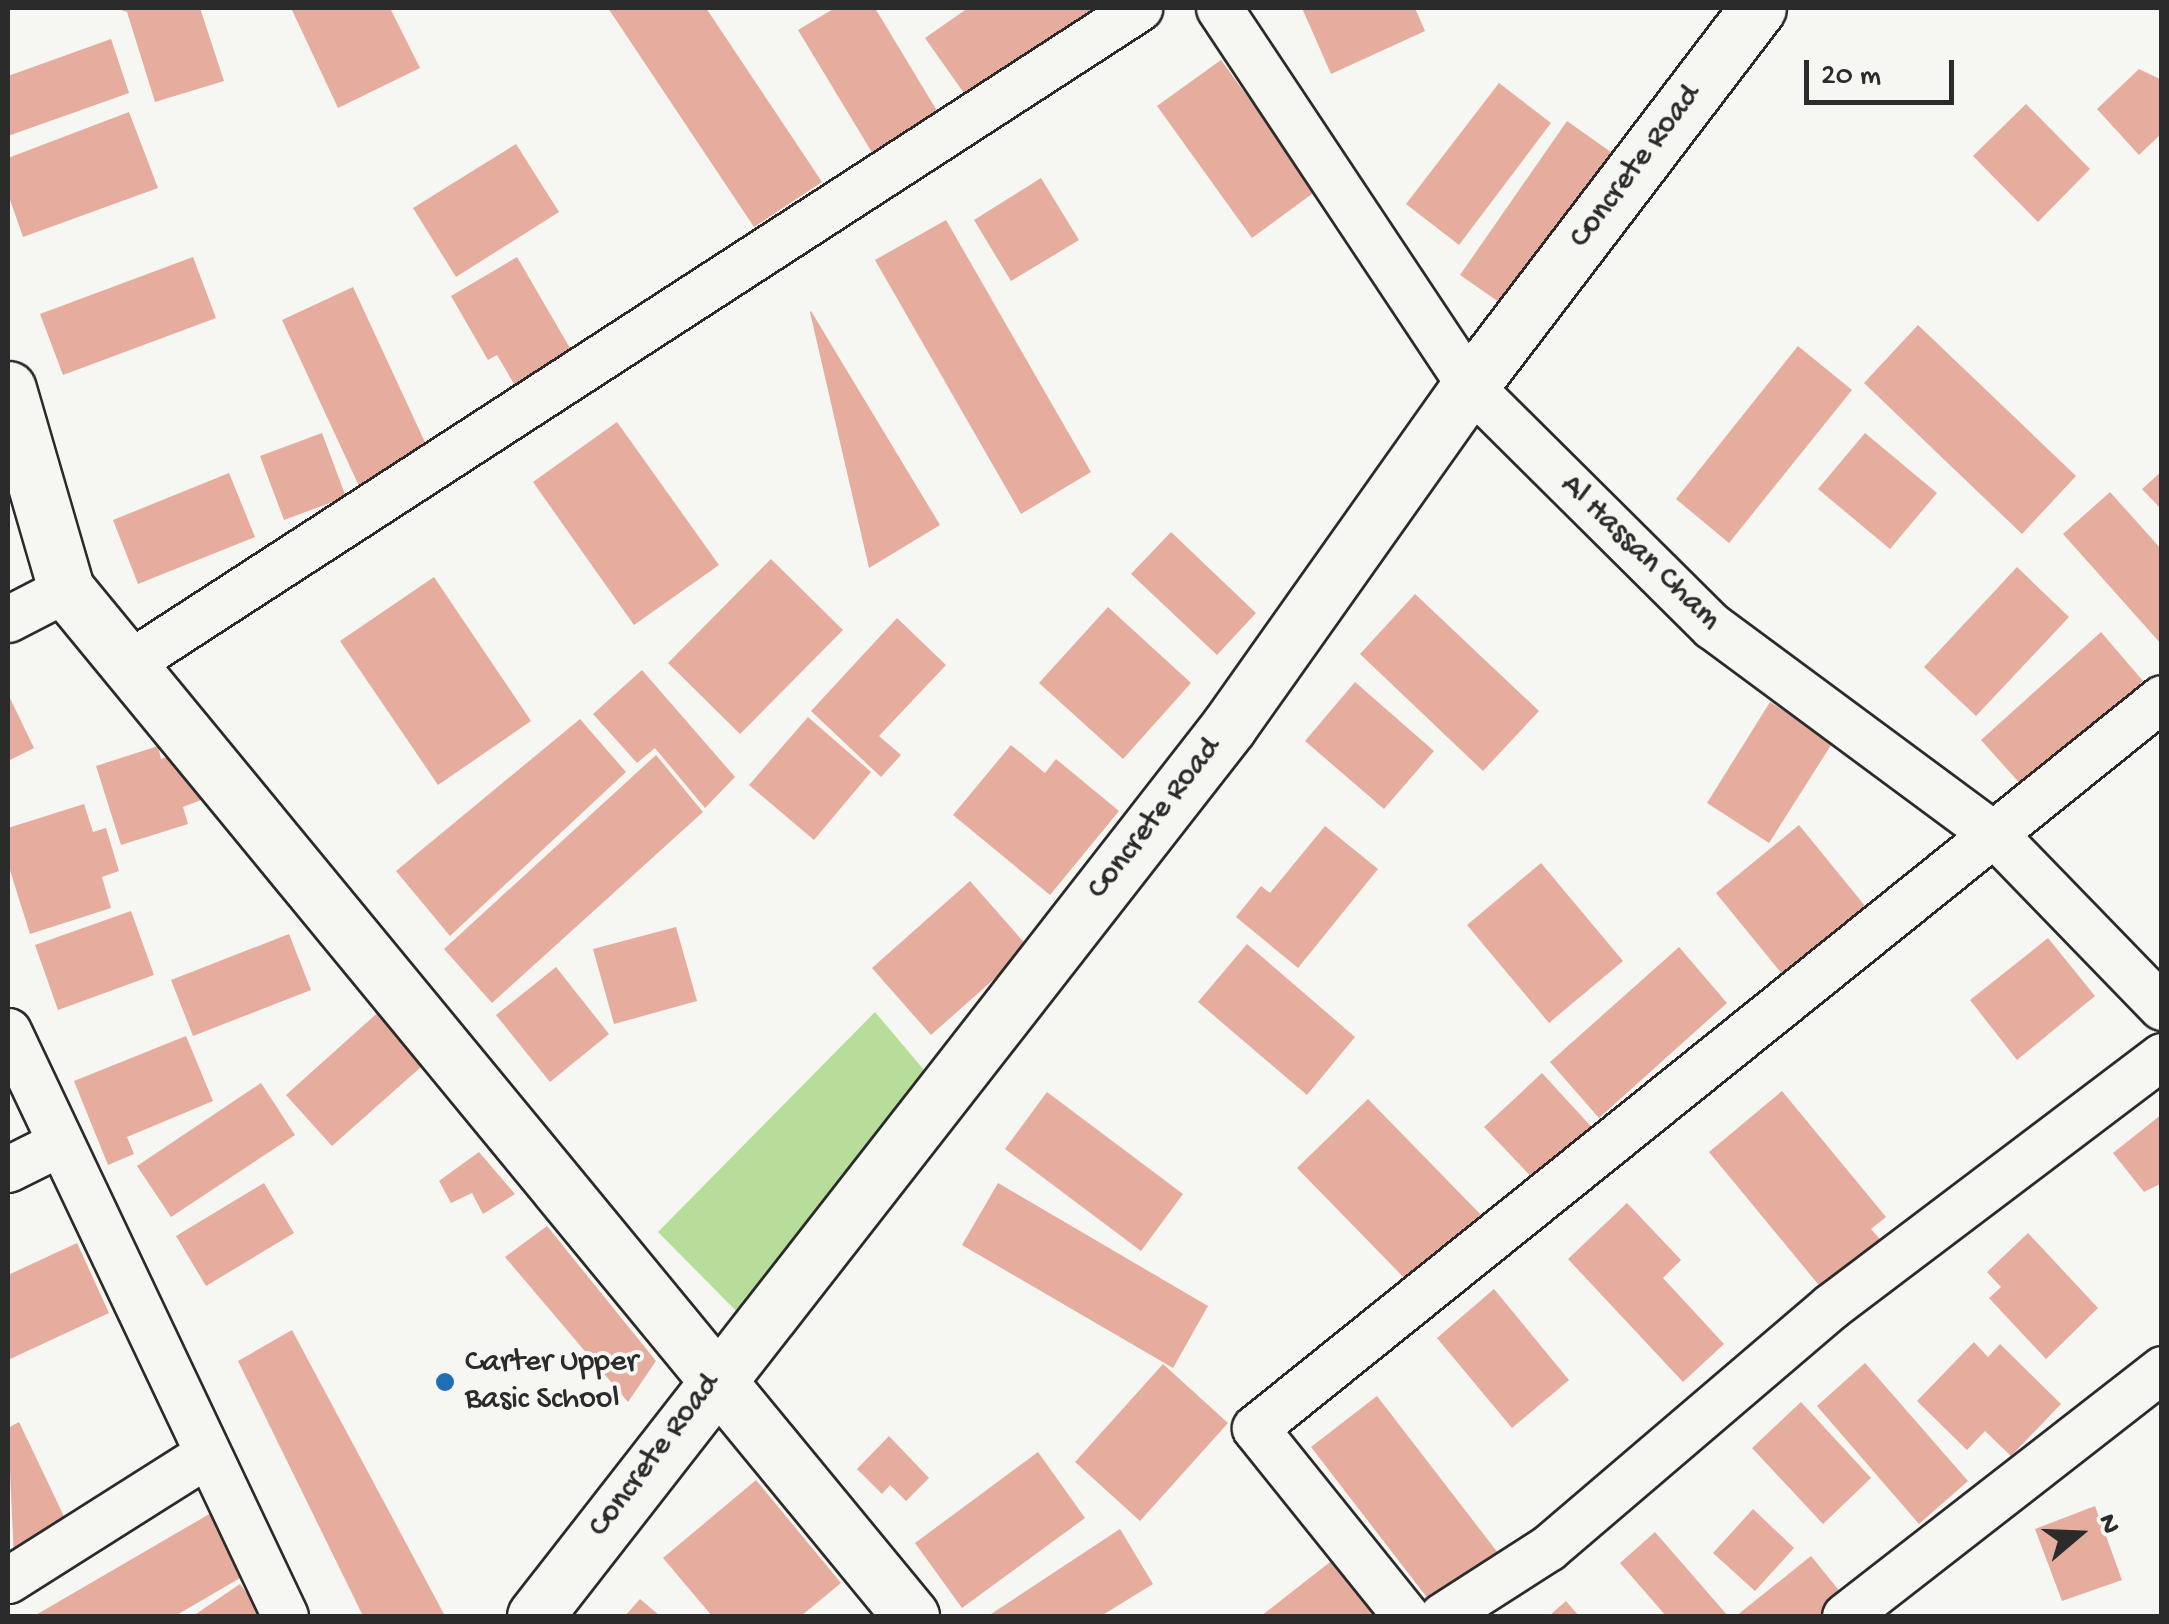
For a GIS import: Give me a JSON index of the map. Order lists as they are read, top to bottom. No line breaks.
{"streets":{"street":["Concrete Road","Al Hassan Cham"]},"crossings":[["Concrete Road","Al Hassan Cham"]],"places":["Carter Upper Basic School"],"scale_bar":"20 m","north":"right"}
